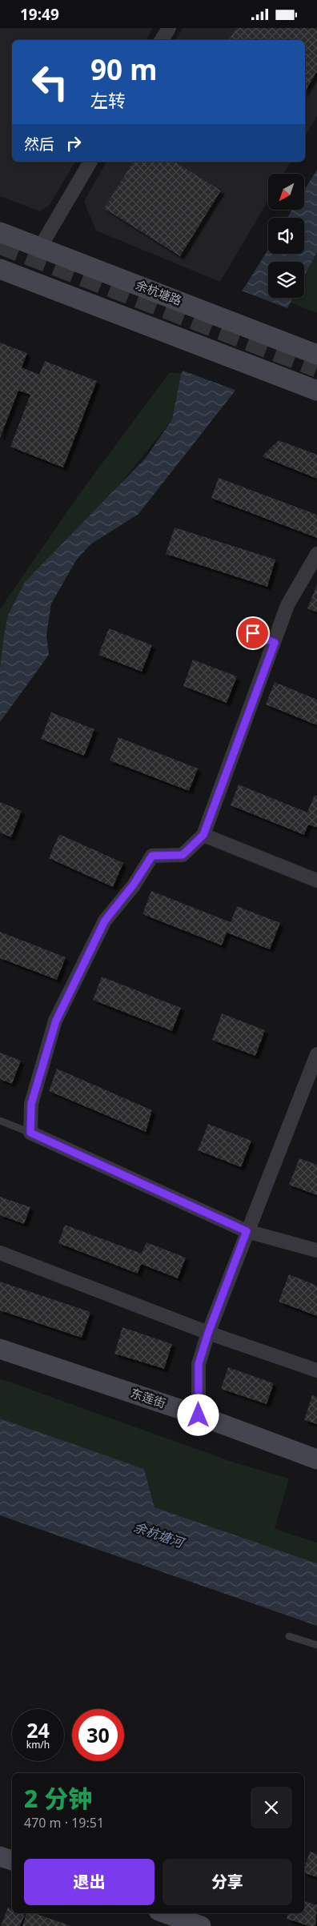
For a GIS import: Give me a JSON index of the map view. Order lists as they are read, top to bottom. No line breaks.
{"streets":{"main road":["余杭塘路","东莲街"]},"water":["余杭塘河"],"north":"bottom left","page":{"status":"19:49","turn":["90 m","左转"],"then":"然后","speed":"24 km/h","limit":"30","heading":["2 分钟","470 m · 19:51"],"buttons":["退出","分享"]}}
